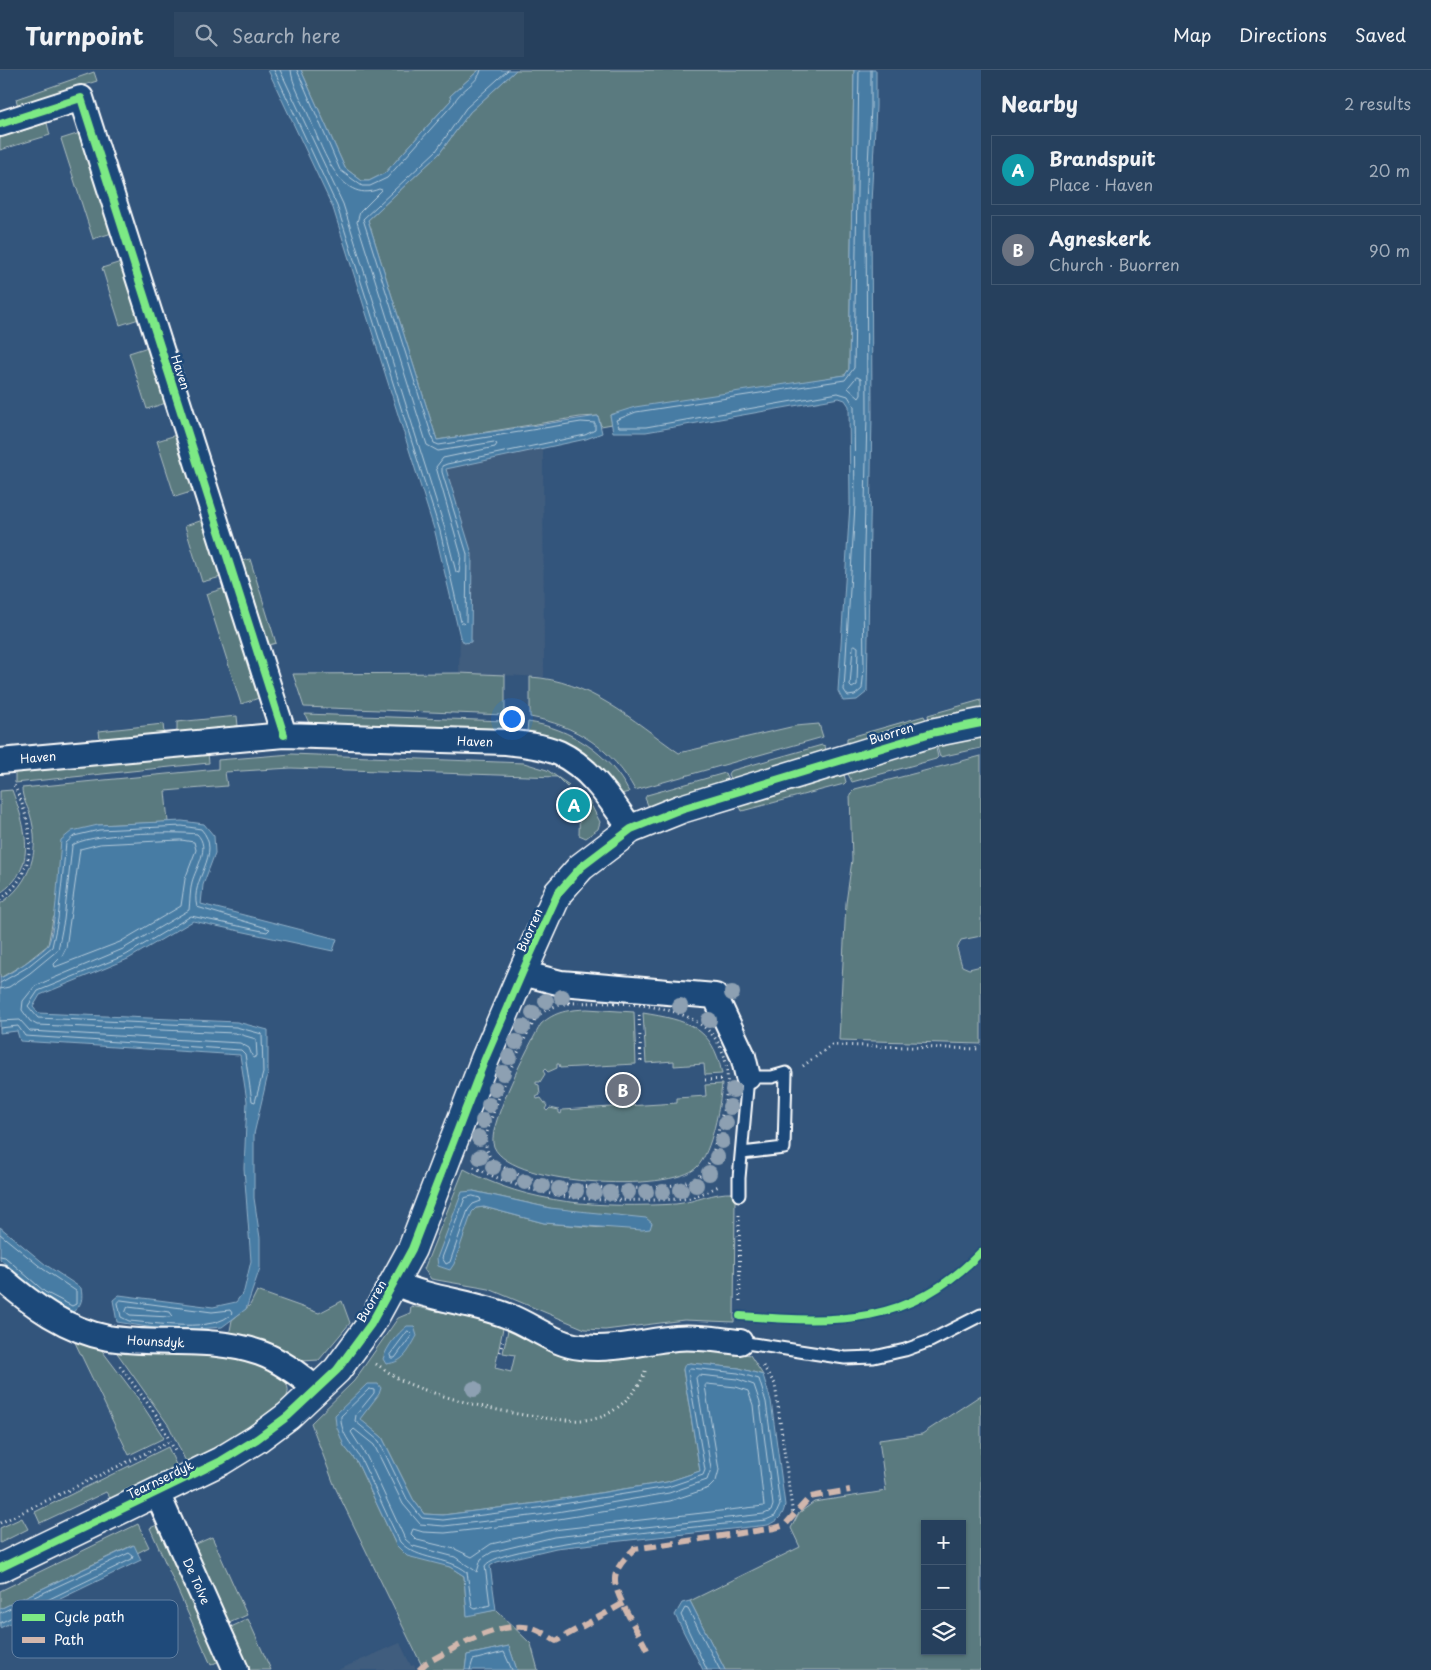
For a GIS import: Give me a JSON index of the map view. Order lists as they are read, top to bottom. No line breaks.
{"streets":{"street":["Haven","Buorren","Hounsdyk","Tearnserdyk","De Tolve"]},"crossings":[["Haven","Buorren"],["Buorren","Hounsdyk"],["Buorren","Tearnserdyk"],["Hounsdyk","Tearnserdyk"],["Tearnserdyk","De Tolve"]],"legend":["Cycle path","Path"],"page":{"header":"Turnpoint","search":"Search here","nav":["Map","Directions","Saved"],"heading":["Nearby","2 results"],"list":[{"mark":"A","name":"Brandspuit","note":"Place · Haven","value":"20 m"},{"mark":"B","name":"Agneskerk","note":"Church · Buorren","value":"90 m"}],"pins":["A","B"],"map_buttons":["+","−"]}}
